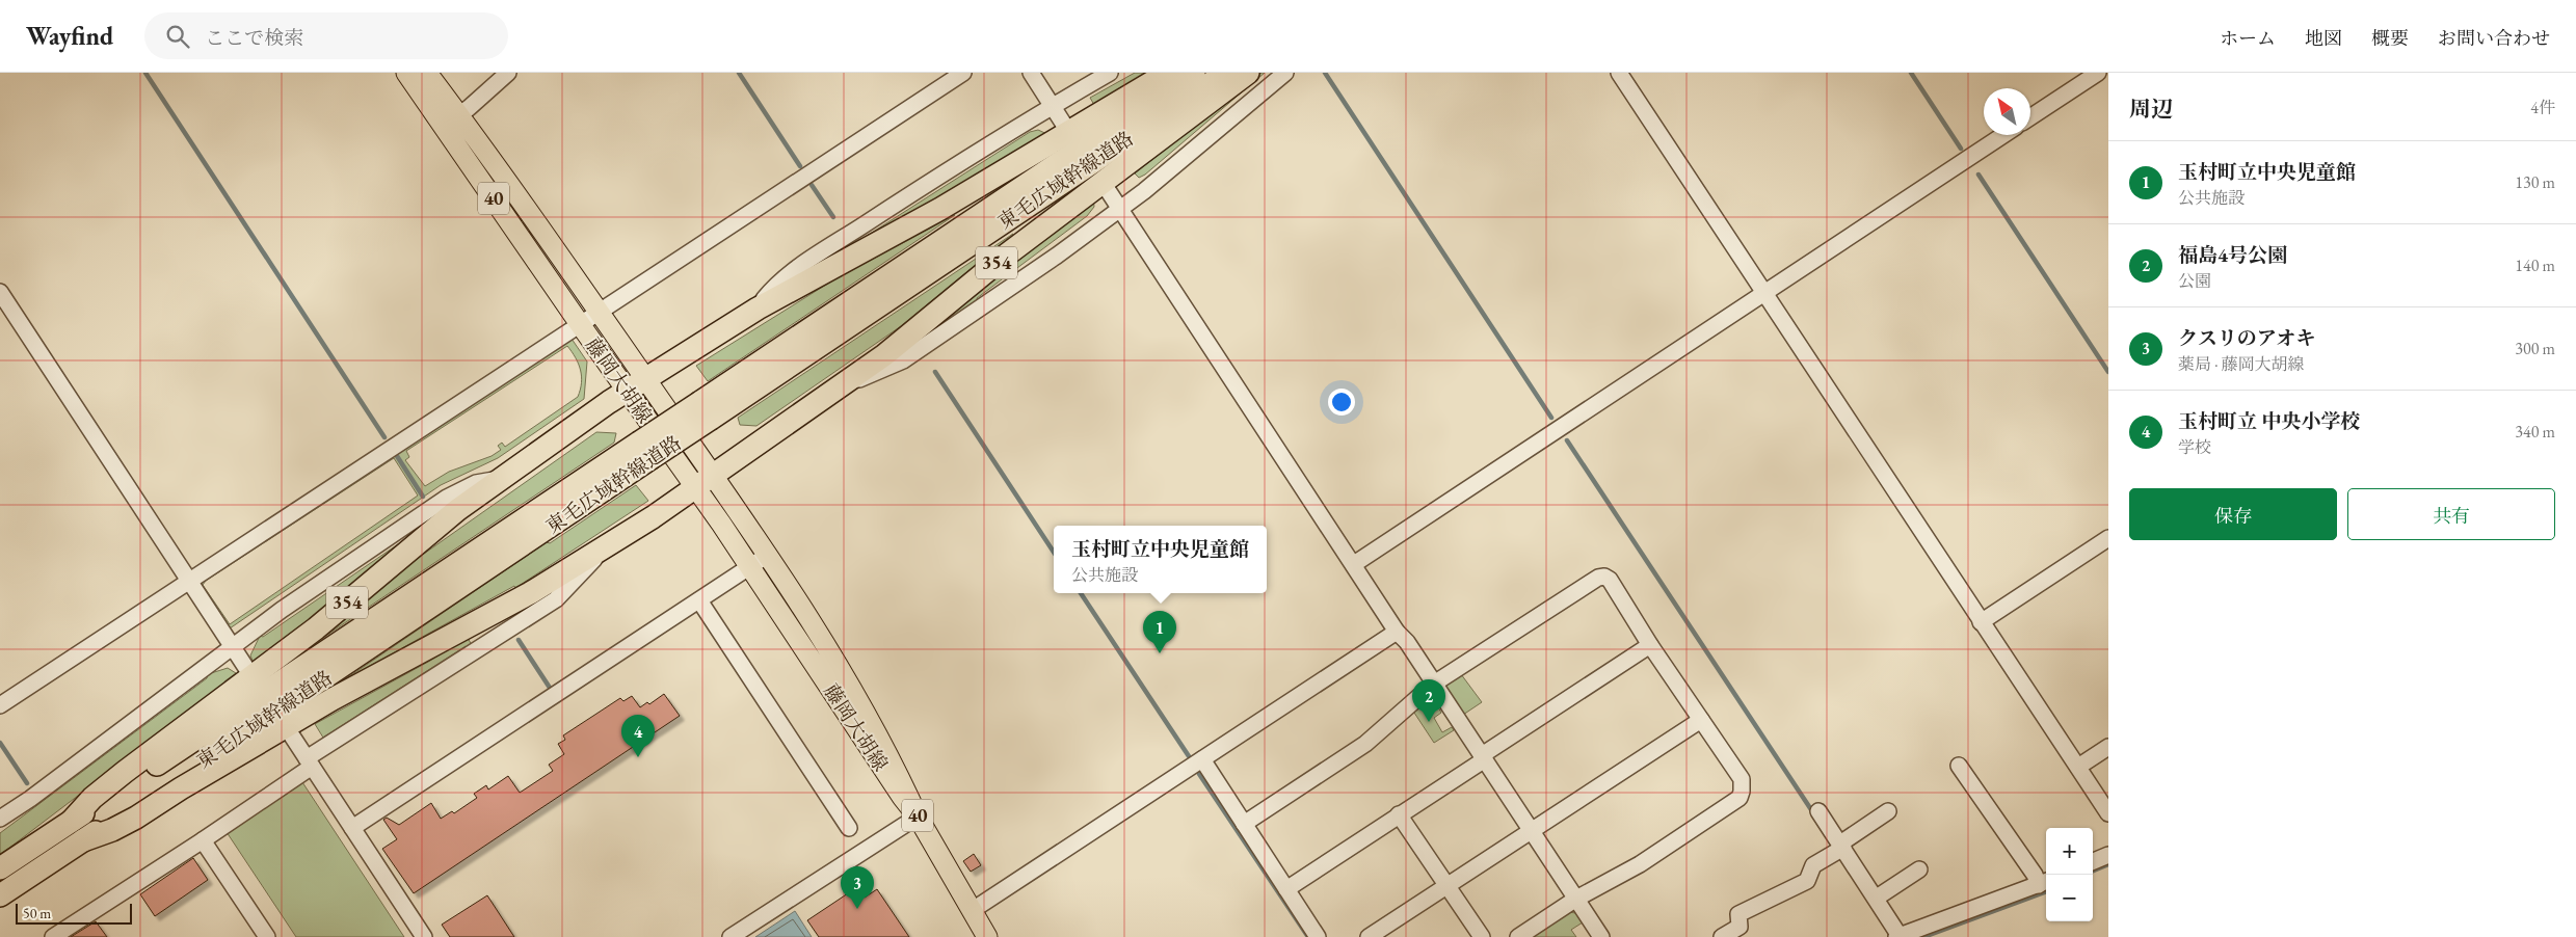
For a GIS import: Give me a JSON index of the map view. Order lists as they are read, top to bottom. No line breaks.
{"streets":{"highway":["東毛広域幹線道路","354"],"main road":["40","藤岡大胡線"]},"crossings":[["東毛広域幹線道路","354"],["354","藤岡大胡線"]],"scale_bar":"50 m","north":"top left","page":{"header":"Wayfind","search":"ここで検索","nav":["ホーム","地図","概要","お問い合わせ"],"heading":["周辺","4件"],"list":[{"mark":"1","name":"玉村町立中央児童館","note":"公共施設","value":"130 m"},{"mark":"2","name":"福島4号公園","note":"公園","value":"140 m"},{"mark":"3","name":"クスリのアオキ","note":"薬局 · 藤岡大胡線","value":"300 m"},{"mark":"4","name":"玉村町立 中央小学校","note":"学校","value":"340 m"}],"buttons":["保存","共有"],"popup":["玉村町立中央児童館","公共施設"],"pins":["1","2","4","3"],"map_buttons":["+","−"],"scale":"50 m"}}
